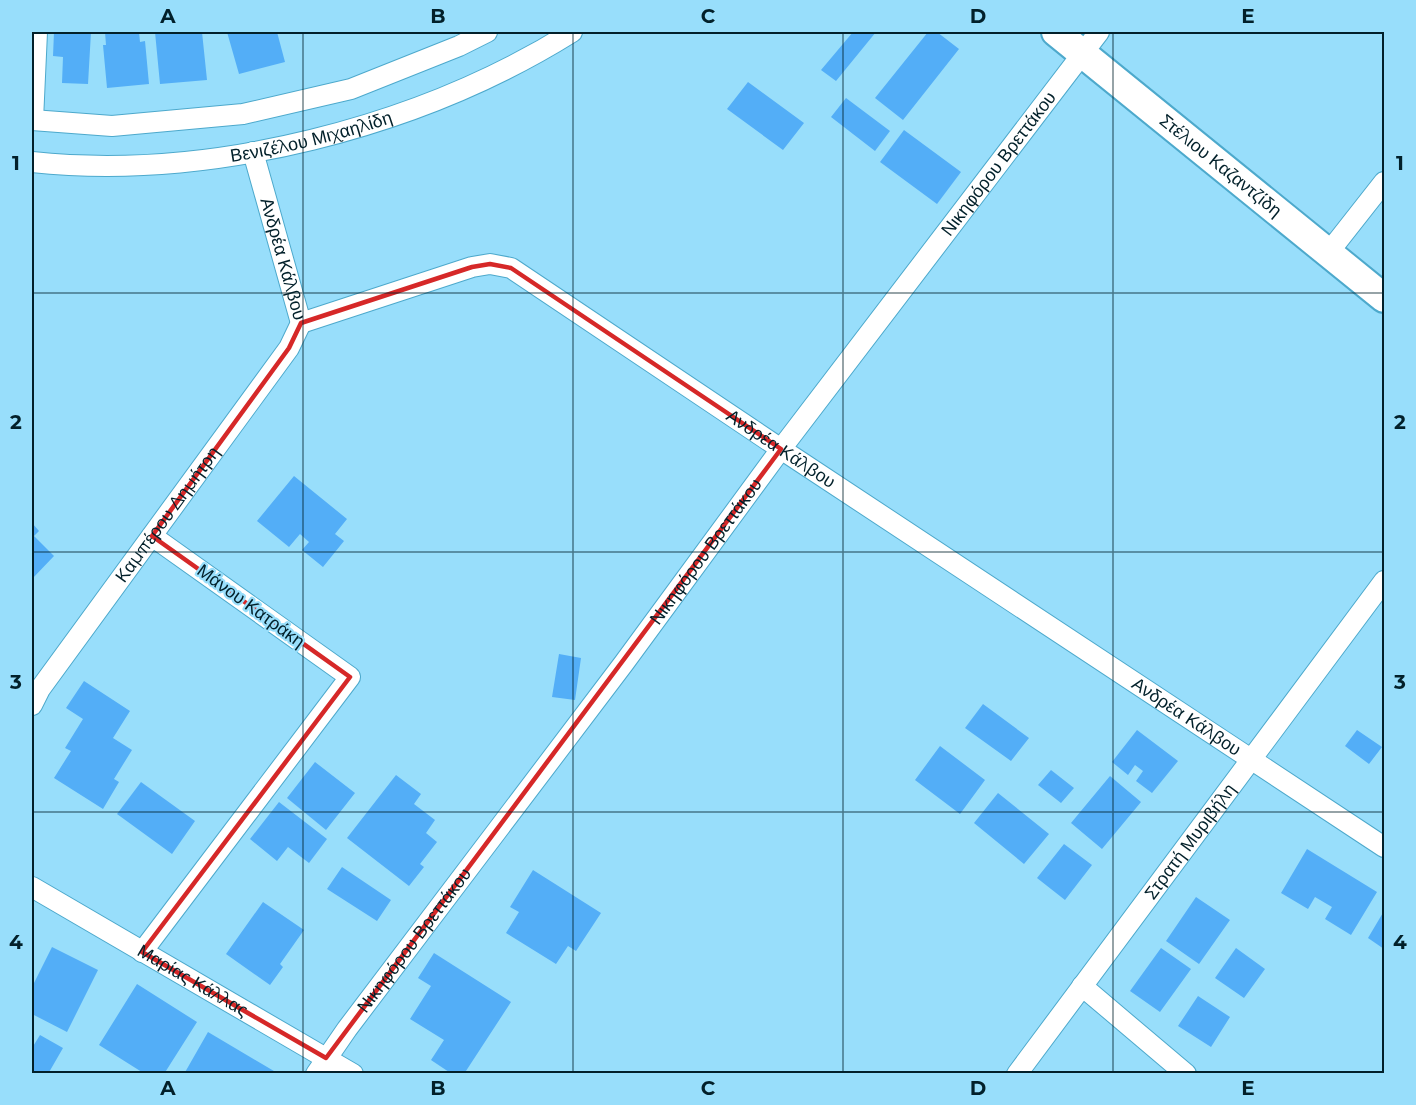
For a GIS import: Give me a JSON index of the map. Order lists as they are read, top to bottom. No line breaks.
{"streets":{"main road":["Στέλιου Καζαντζίδη"],"street":["Βενιζέλου Μιχαηλίδη","Νικηφόρου Βρεττάκου","Ανδρέα Κάλβου","Καμπέρου Δημήτρη","Μάνου Κατράκη","Στρατή Μυριβήλη","Μαρίας Κάλλας"]},"crossings":[["Βενιζέλου Μιχαηλίδη","Ανδρέα Κάλβου"],["Νικηφόρου Βρεττάκου","Στέλιου Καζαντζίδη"],["Νικηφόρου Βρεττάκου","Ανδρέα Κάλβου"],["Νικηφόρου Βρεττάκου","Μαρίας Κάλλας"],["Ανδρέα Κάλβου","Καμπέρου Δημήτρη"],["Ανδρέα Κάλβου","Στρατή Μυριβήλη"],["Καμπέρου Δημήτρη","Μάνου Κατράκη"],["Μάνου Κατράκη","Μαρίας Κάλλας"]],"grid":{"columns":["A","B","C","D","E"],"rows":["1","2","3","4"]}}
